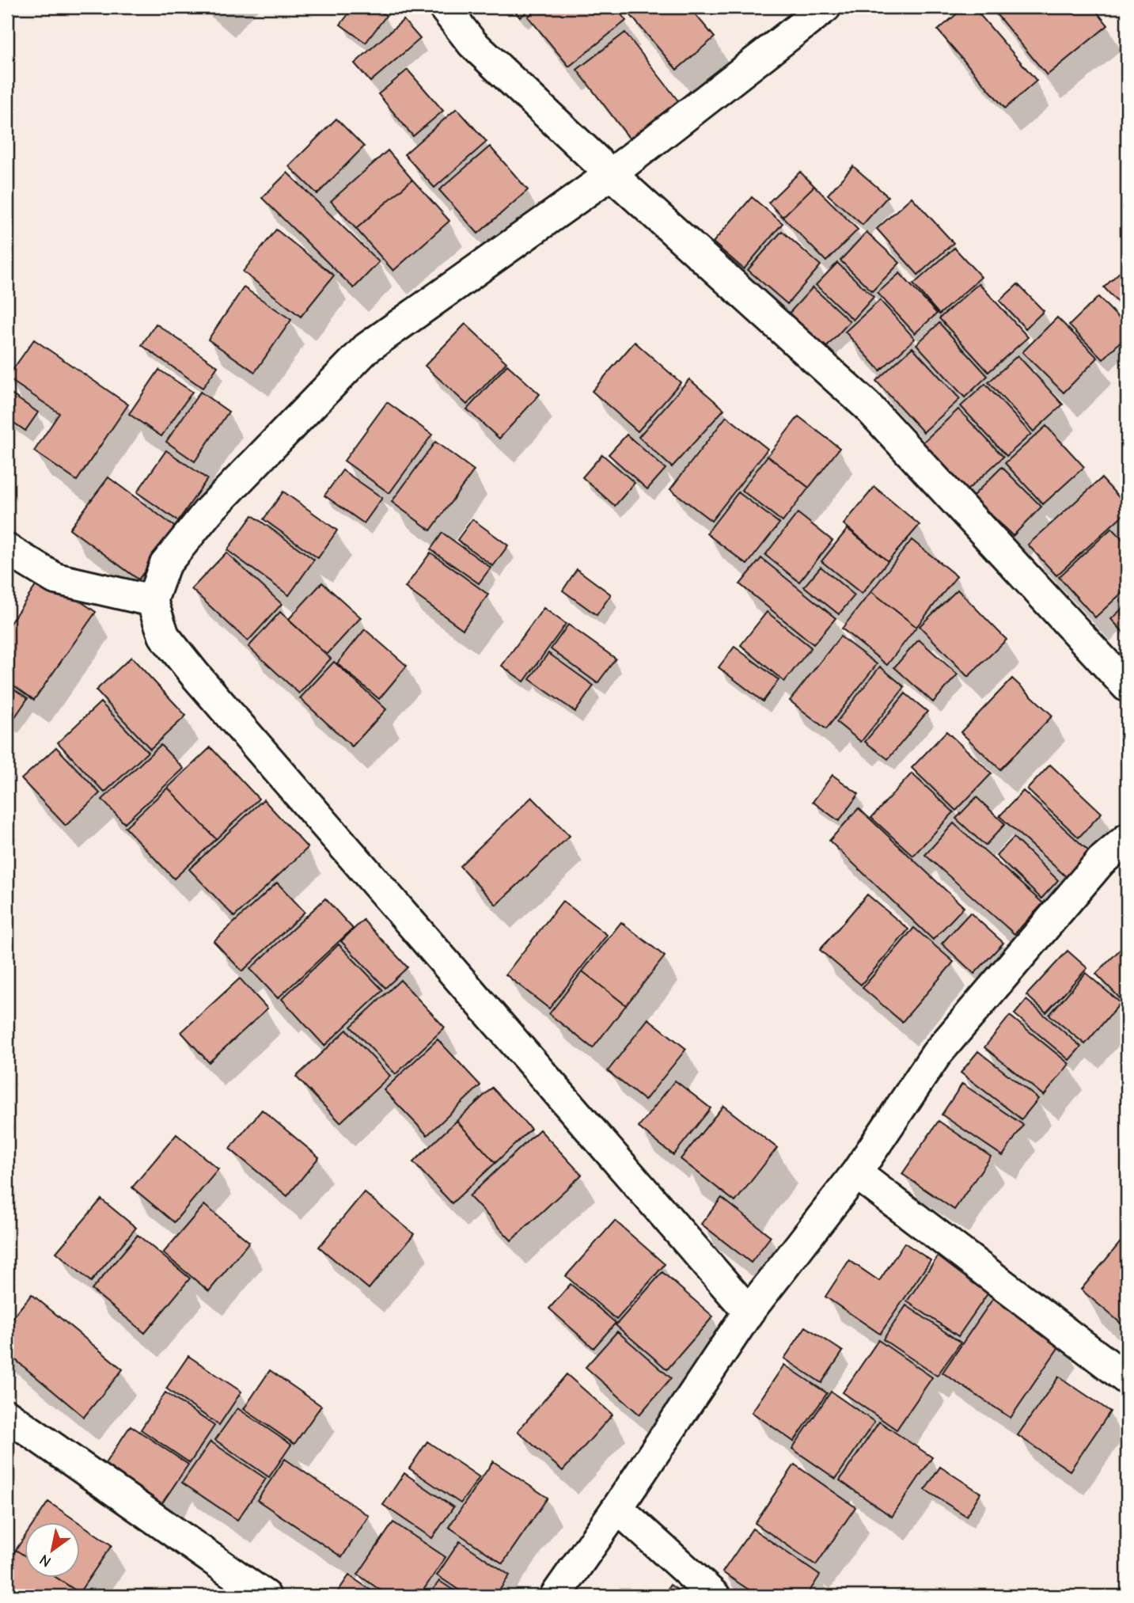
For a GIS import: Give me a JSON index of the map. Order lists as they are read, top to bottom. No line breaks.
{"north":"bottom left"}
